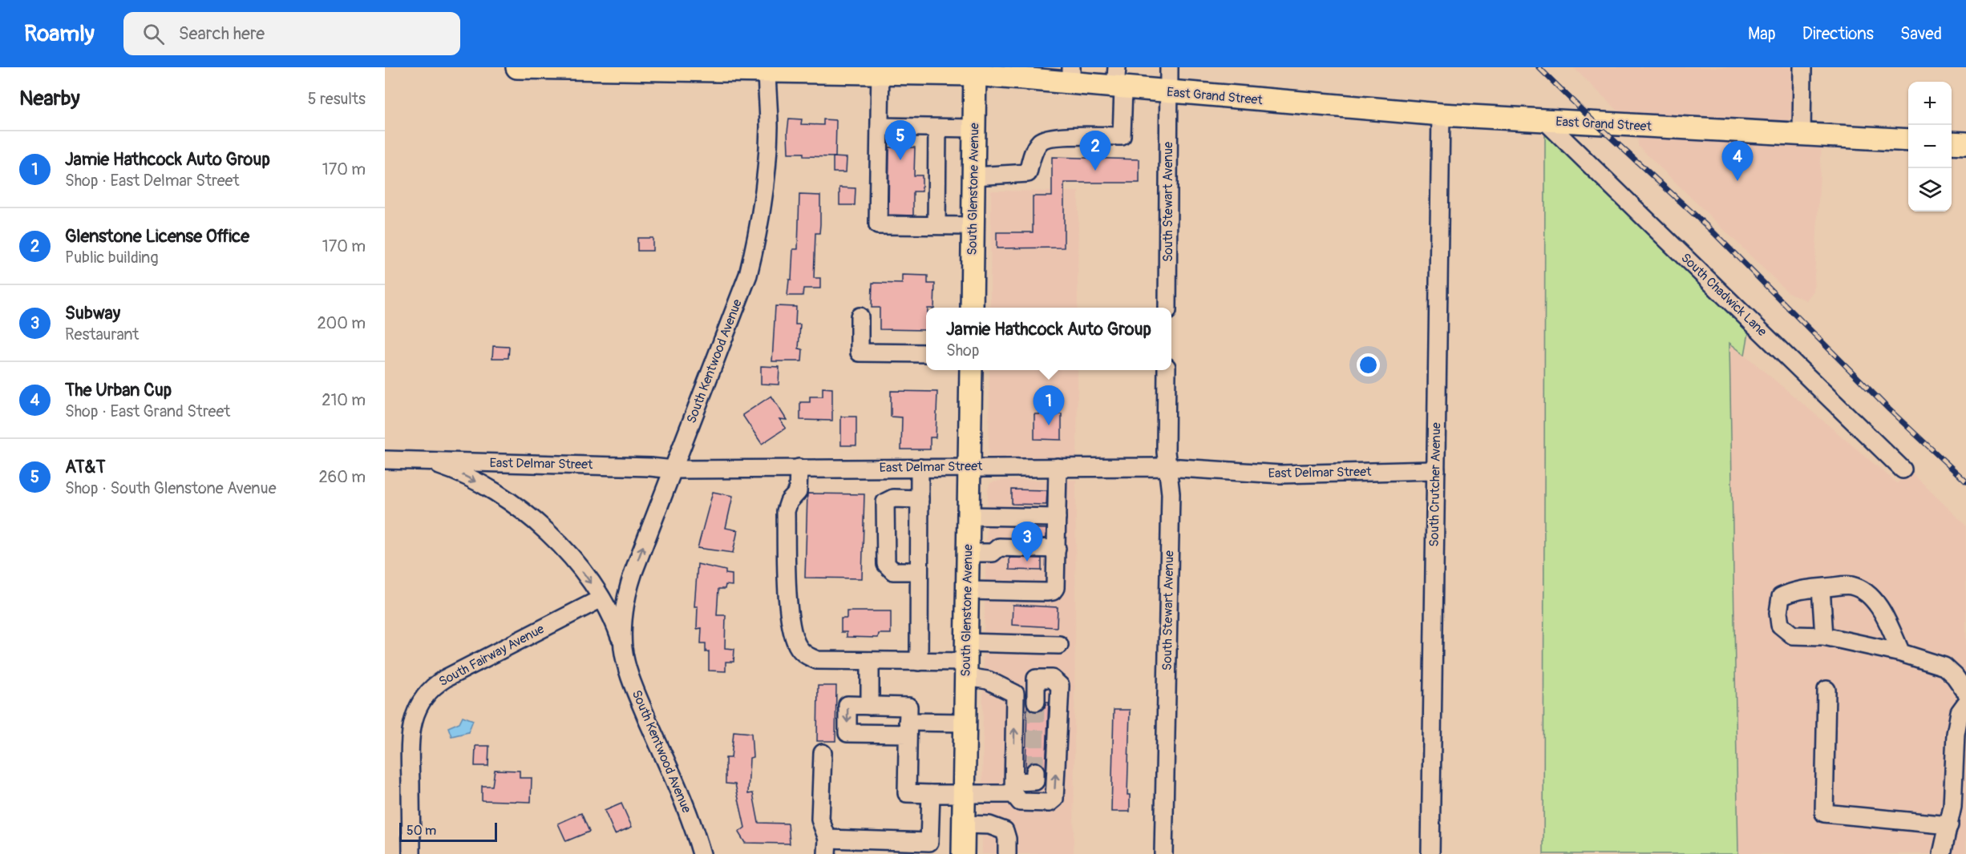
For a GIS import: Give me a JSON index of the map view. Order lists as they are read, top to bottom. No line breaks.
{"streets":{"main road":["East Grand Street","South Glenstone Avenue"],"street":["South Stewart Avenue","South Chadwick Lane","South Kentwood Avenue","East Delmar Street","South Crutcher Avenue","South Fairway Avenue"]},"crossings":[["East Grand Street","South Glenstone Avenue"],["East Grand Street","South Stewart Avenue"],["East Grand Street","South Chadwick Lane"],["East Grand Street","South Kentwood Avenue"],["East Grand Street","South Crutcher Avenue"],["South Glenstone Avenue","East Delmar Street"],["South Stewart Avenue","East Delmar Street"],["South Kentwood Avenue","East Delmar Street"],["South Kentwood Avenue","South Fairway Avenue"],["East Delmar Street","South Crutcher Avenue"],["East Delmar Street","South Fairway Avenue"]],"scale_bar":"50 m","page":{"header":"Roamly","search":"Search here","nav":["Map","Directions","Saved"],"heading":["Nearby","5 results"],"map_buttons":["+","−"],"pins":["5","2","4","1","3"],"list":[{"mark":"1","name":"Jamie Hathcock Auto Group","note":"Shop · East Delmar Street","value":"170 m"},{"mark":"2","name":"Glenstone License Office","note":"Public building","value":"170 m"},{"mark":"3","name":"Subway","note":"Restaurant","value":"200 m"},{"mark":"4","name":"The Urban Cup","note":"Shop · East Grand Street","value":"210 m"},{"mark":"5","name":"AT&T","note":"Shop · South Glenstone Avenue","value":"260 m"}],"popup":["Jamie Hathcock Auto Group","Shop"],"scale":"50 m"}}
